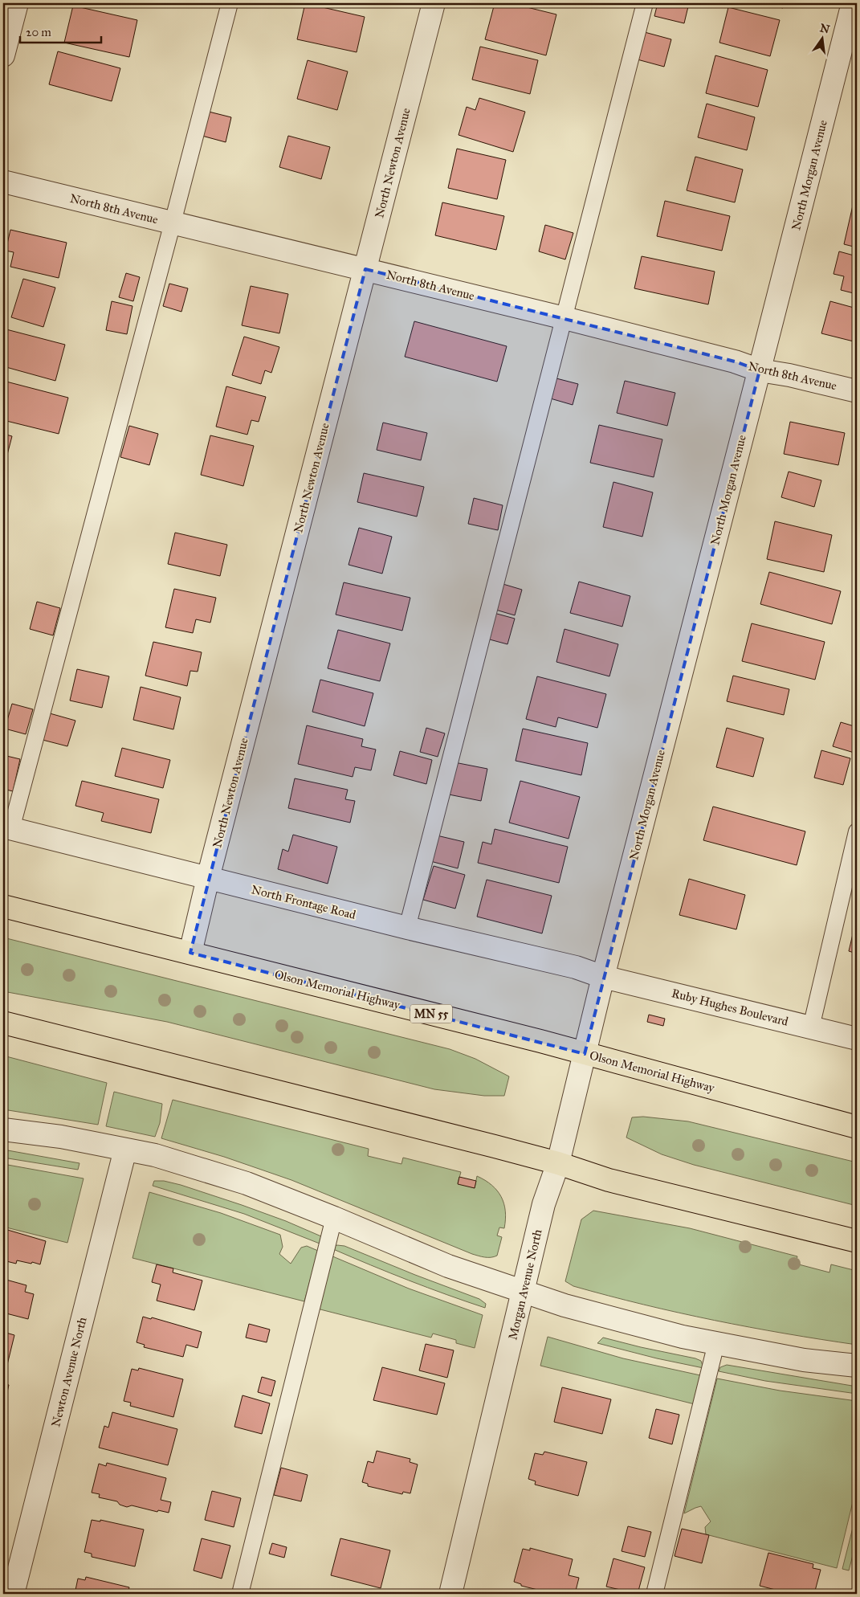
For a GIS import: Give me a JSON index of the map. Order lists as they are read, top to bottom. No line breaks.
{"streets":{"main road":["Olson Memorial Highway","MN 55"],"street":["North Newton Avenue","North Morgan Avenue","North 8th Avenue","North Frontage Road","Ruby Hughes Boulevard","Morgan Avenue North","Newton Avenue North"]},"crossings":[["North Newton Avenue","North 8th Avenue"],["North Newton Avenue","North Frontage Road"],["North Newton Avenue","Olson Memorial Highway"],["North Morgan Avenue","North 8th Avenue"],["North Morgan Avenue","North Frontage Road"],["North Morgan Avenue","Ruby Hughes Boulevard"],["North Morgan Avenue","Morgan Avenue North"],["North Frontage Road","Ruby Hughes Boulevard"],["North Frontage Road","Morgan Avenue North"],["Olson Memorial Highway","Morgan Avenue North"],["Ruby Hughes Boulevard","Morgan Avenue North"]],"scale_bar":"20 m","north":"top"}
